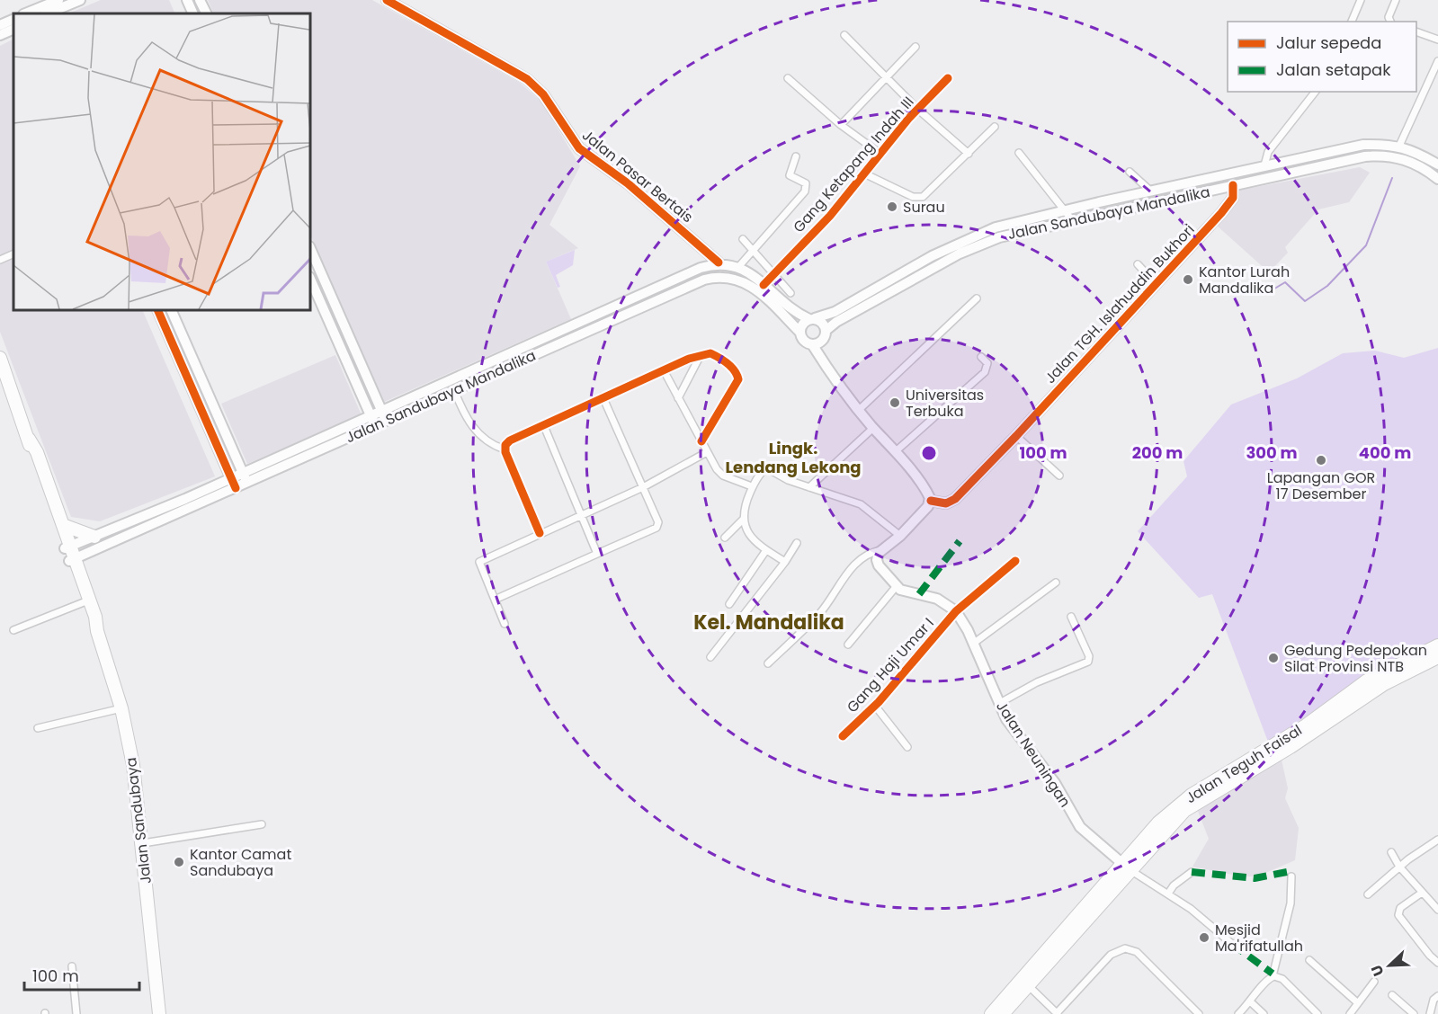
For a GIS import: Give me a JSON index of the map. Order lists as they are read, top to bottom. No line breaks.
{"streets":{"highway":["Jalan Teguh Faisal","Jalan Sandubaya"],"main road":["Jalan Pasar Bertais","Jalan Sandubaya Mandalika","Jalan TGH. Islahuddin Bukhori","Jalan Neuningan"],"street":["Gang Ketapang Indah III","Gang Haji Umar I"]},"crossings":[["Jalan Sandubaya Mandalika","Jalan TGH. Islahuddin Bukhori"],["Jalan Sandubaya Mandalika","Jalan Sandubaya"],["Gang Haji Umar I","Jalan Neuningan"],["Jalan Neuningan","Jalan Teguh Faisal"]],"districts":["Lingk. Lendang Lekong","Kel. Mandalika"],"places":["Surau","Kantor Lurah Mandalika","Universitas Terbuka","Lapangan GOR 17 Desember","Gedung Pedepokan Silat Provinsi NTB","Kantor Camat Sandubaya","Mesjid Ma'rifatullah"],"legend":["Jalur sepeda","Jalan setapak"],"scale_bar":"100 m","north":"bottom left","rings":["100 m","200 m","300 m","400 m"]}
